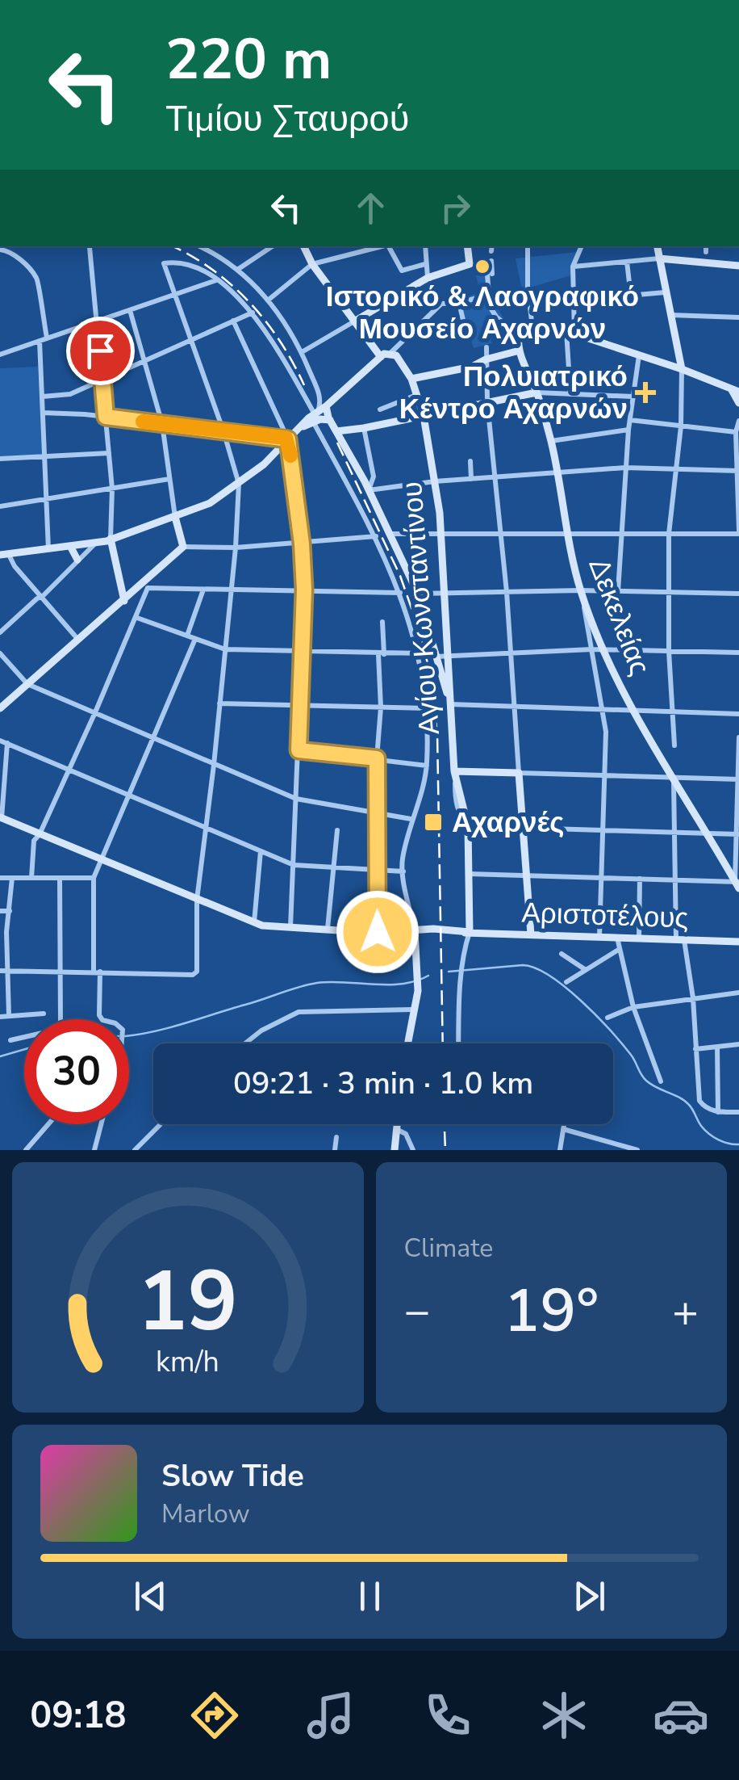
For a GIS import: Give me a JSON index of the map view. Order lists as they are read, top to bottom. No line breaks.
{"streets":{"street":["Αγίου Κωνσταντίνου","Δεκελείας","Αριστοτέλους"]},"crossings":[["Αγίου Κωνσταντίνου","Αριστοτέλους"]],"places":{"other":["Ιστορικό & Λαογραφικό Μουσείο Αχαρνών"],"health":["Πολυιατρικό Κέντρο Αχαρνών"],"transit":["Αχαρνές"]},"page":{"turn":["220 m","Τιμίου Σταυρού"],"limit":"30","trip":"09:21 · 3 min · 1.0 km","tile":"Climate","heat":["−","19°","+"],"song":["Slow Tide","Marlow"],"tabs":"09:18","gauge":["19","km/h"]}}
